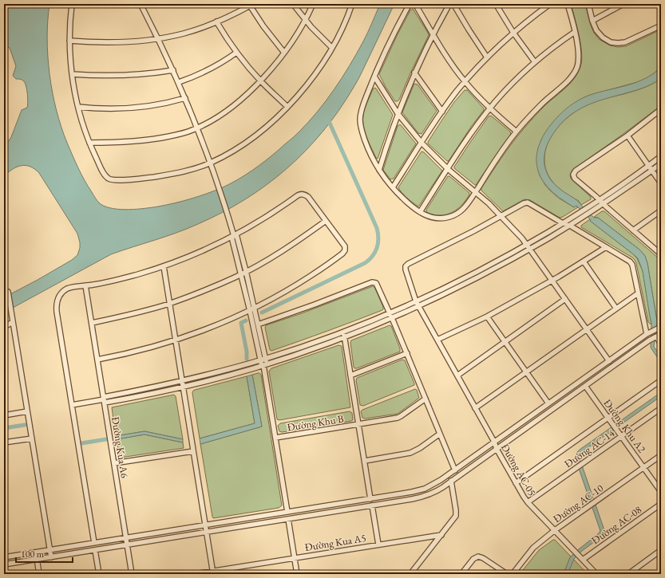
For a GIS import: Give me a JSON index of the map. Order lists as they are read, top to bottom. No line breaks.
{"streets":{"street":["Đường Khu B","Đường Khu A2","Đường Kua A6","Đường AC-14","Đường AC-05","Đường AC-10","Đường AC-08","Đường Kua A5"]},"crossings":[["Đường Khu A2","Đường AC-14"],["Đường Khu A2","Đường AC-10"],["Đường AC-14","Đường AC-05"],["Đường AC-05","Đường AC-10"],["Đường AC-05","Đường AC-08"]],"scale_bar":"100 m"}
